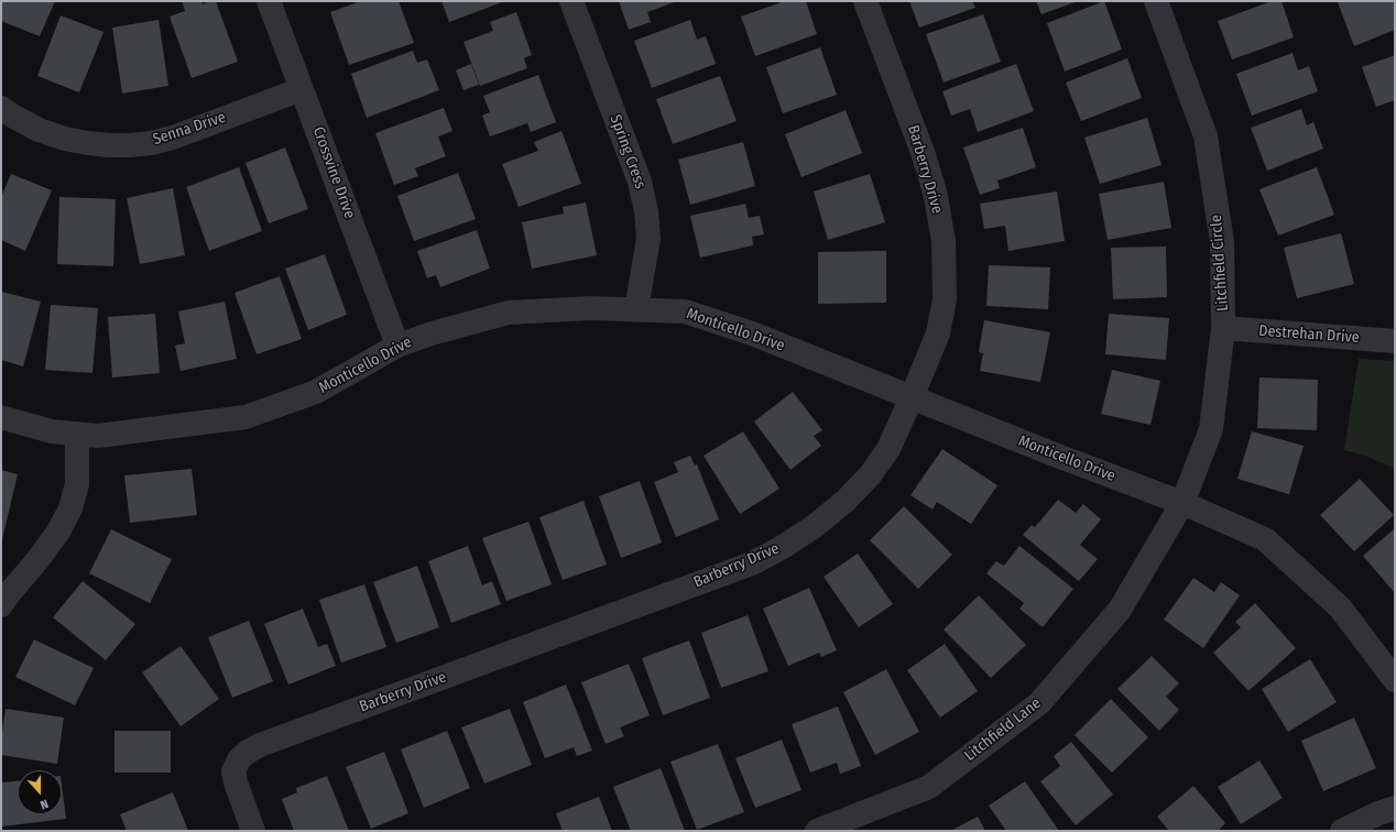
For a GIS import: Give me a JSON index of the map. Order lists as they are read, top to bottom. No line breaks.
{"streets":{"street":["Senna Drive","Spring Cress","Barberry Drive","Crossvine Drive","Litchfield Circle","Monticello Drive","Destrehan Drive","Litchfield Lane"]},"crossings":[["Senna Drive","Crossvine Drive"],["Spring Cress","Monticello Drive"],["Barberry Drive","Monticello Drive"],["Crossvine Drive","Monticello Drive"],["Litchfield Circle","Monticello Drive"],["Litchfield Circle","Destrehan Drive"],["Litchfield Circle","Litchfield Lane"],["Monticello Drive","Litchfield Lane"]],"north":"bottom"}
